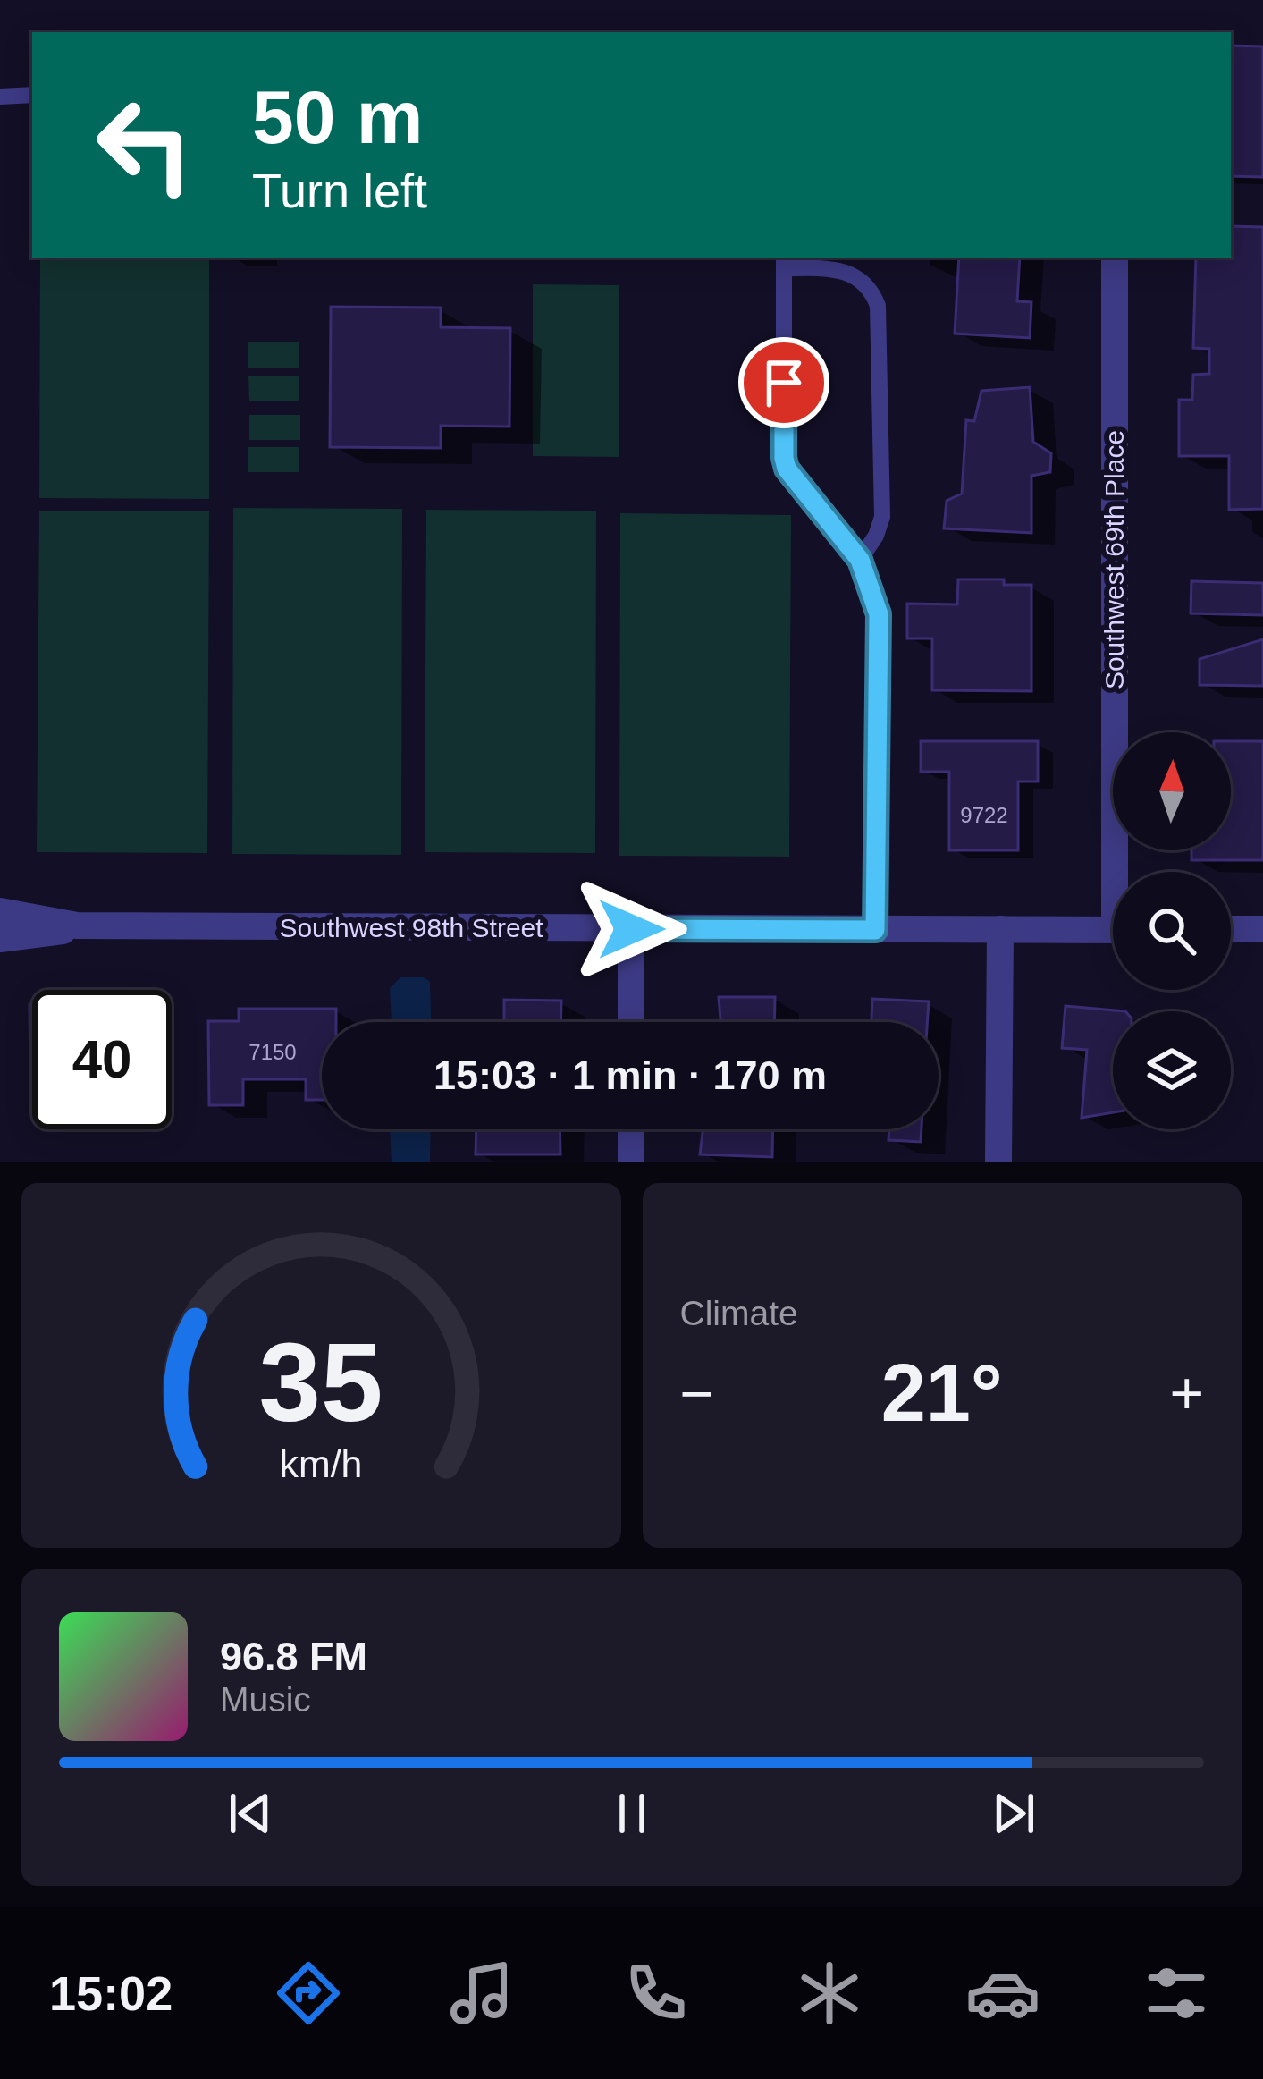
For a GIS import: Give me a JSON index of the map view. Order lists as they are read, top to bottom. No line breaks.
{"streets":{"street":["Southwest 69th Place","Southwest 98th Street"]},"house_numbers":["9722","7150"],"north":"top","page":{"turn":["50 m","Turn left"],"limit":"40","trip":"15:03 · 1 min · 170 m","tile":"Climate","heat":["−","21°","+"],"song":["96.8 FM","Music"],"tabs":"15:02","gauge":["35","km/h"]}}
